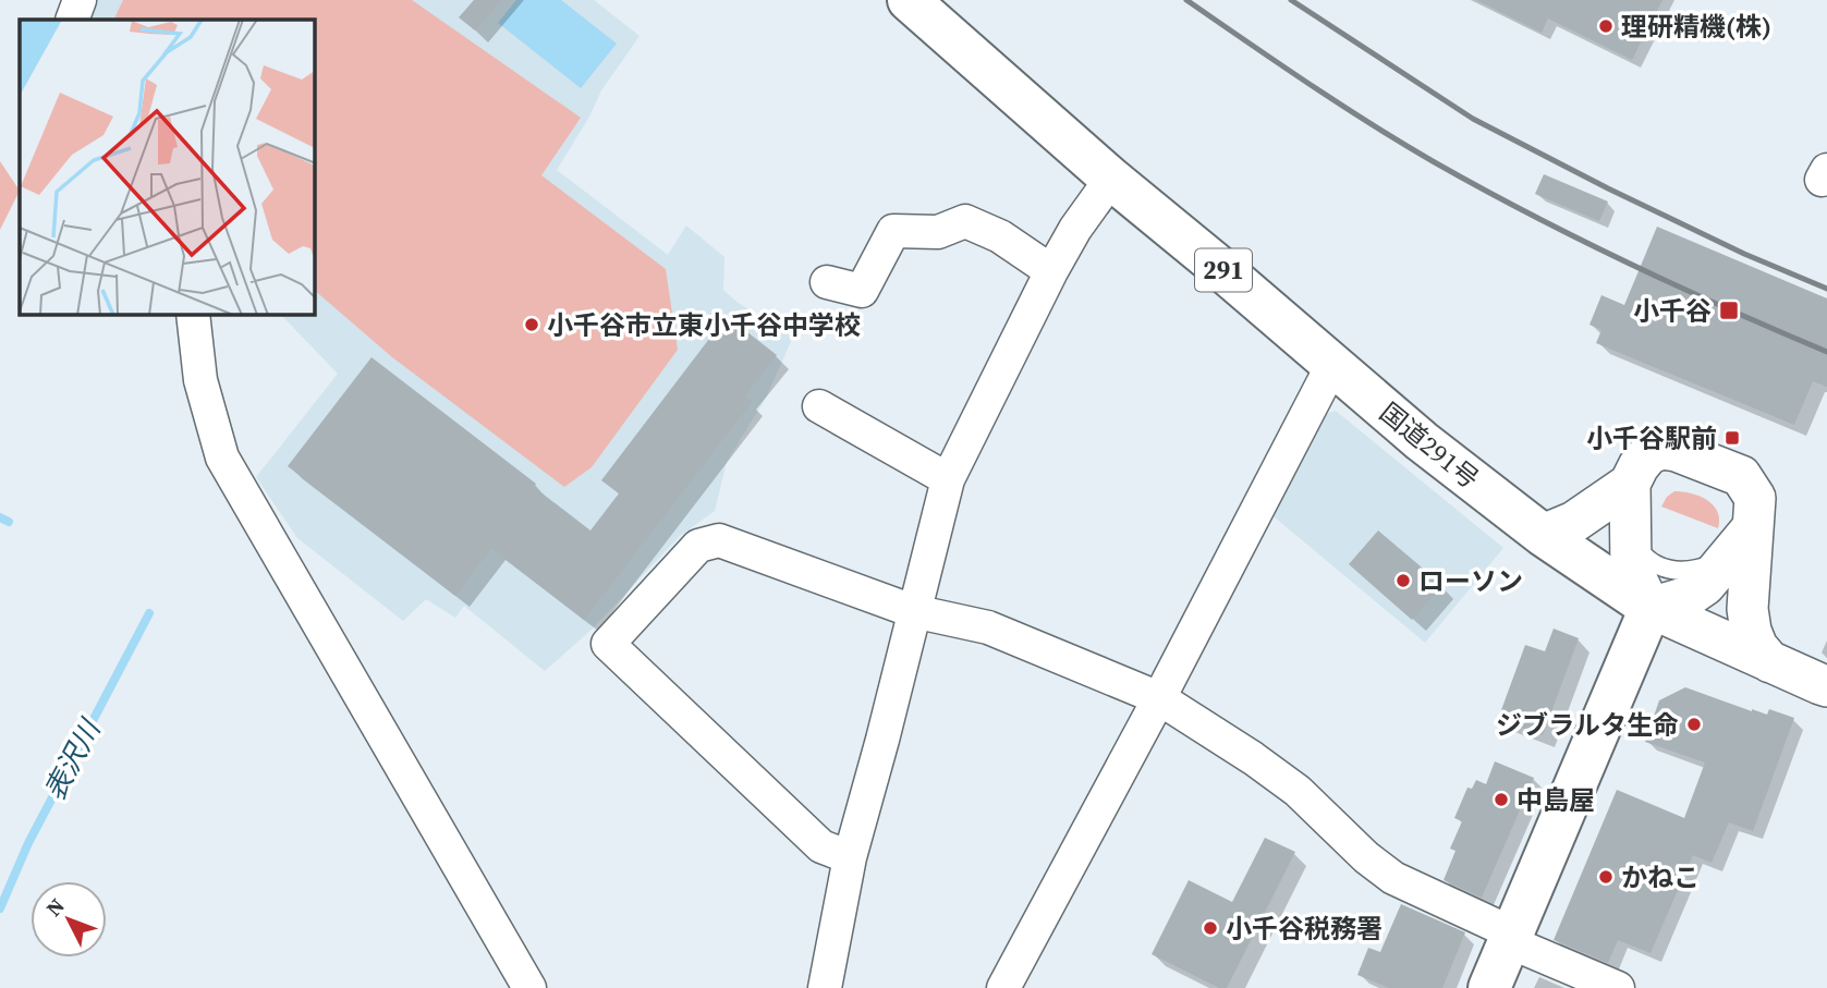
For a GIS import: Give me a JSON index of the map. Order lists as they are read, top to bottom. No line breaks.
{"streets":{"highway":["291","国道291号"]},"water":["表沢川"],"places":{"other":["理研精機(株)","小千谷市立東小千谷中学校","ローソン","ジブラルタ生命","中島屋","かねこ","小千谷税務署"],"transit":["小千谷","小千谷駅前"]},"north":"top left"}
